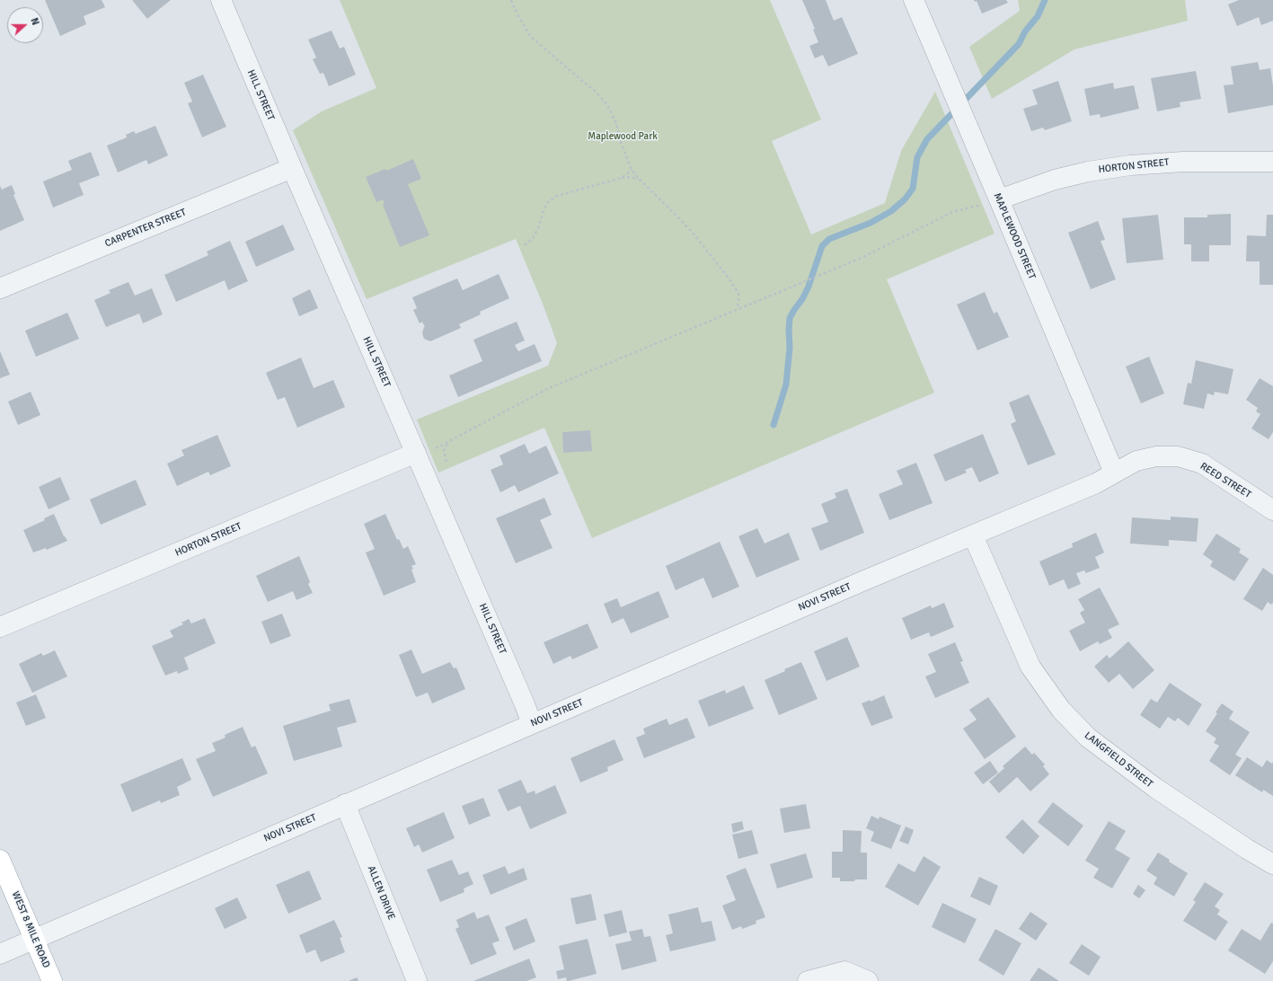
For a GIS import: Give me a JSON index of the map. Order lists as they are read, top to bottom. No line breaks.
{"streets":{"main road":["WEST 8 MILE ROAD"],"street":["HILL STREET","HORTON STREET","CARPENTER STREET","MAPLEWOOD STREET","REED STREET","NOVI STREET","LANGFIELD STREET","ALLEN DRIVE"]},"crossings":[["HILL STREET","HORTON STREET"],["HILL STREET","CARPENTER STREET"],["HILL STREET","NOVI STREET"],["HORTON STREET","MAPLEWOOD STREET"],["MAPLEWOOD STREET","REED STREET"],["MAPLEWOOD STREET","NOVI STREET"],["REED STREET","NOVI STREET"],["NOVI STREET","LANGFIELD STREET"],["NOVI STREET","ALLEN DRIVE"],["NOVI STREET","WEST 8 MILE ROAD"]],"parks":["Maplewood Park"],"north":"right"}
